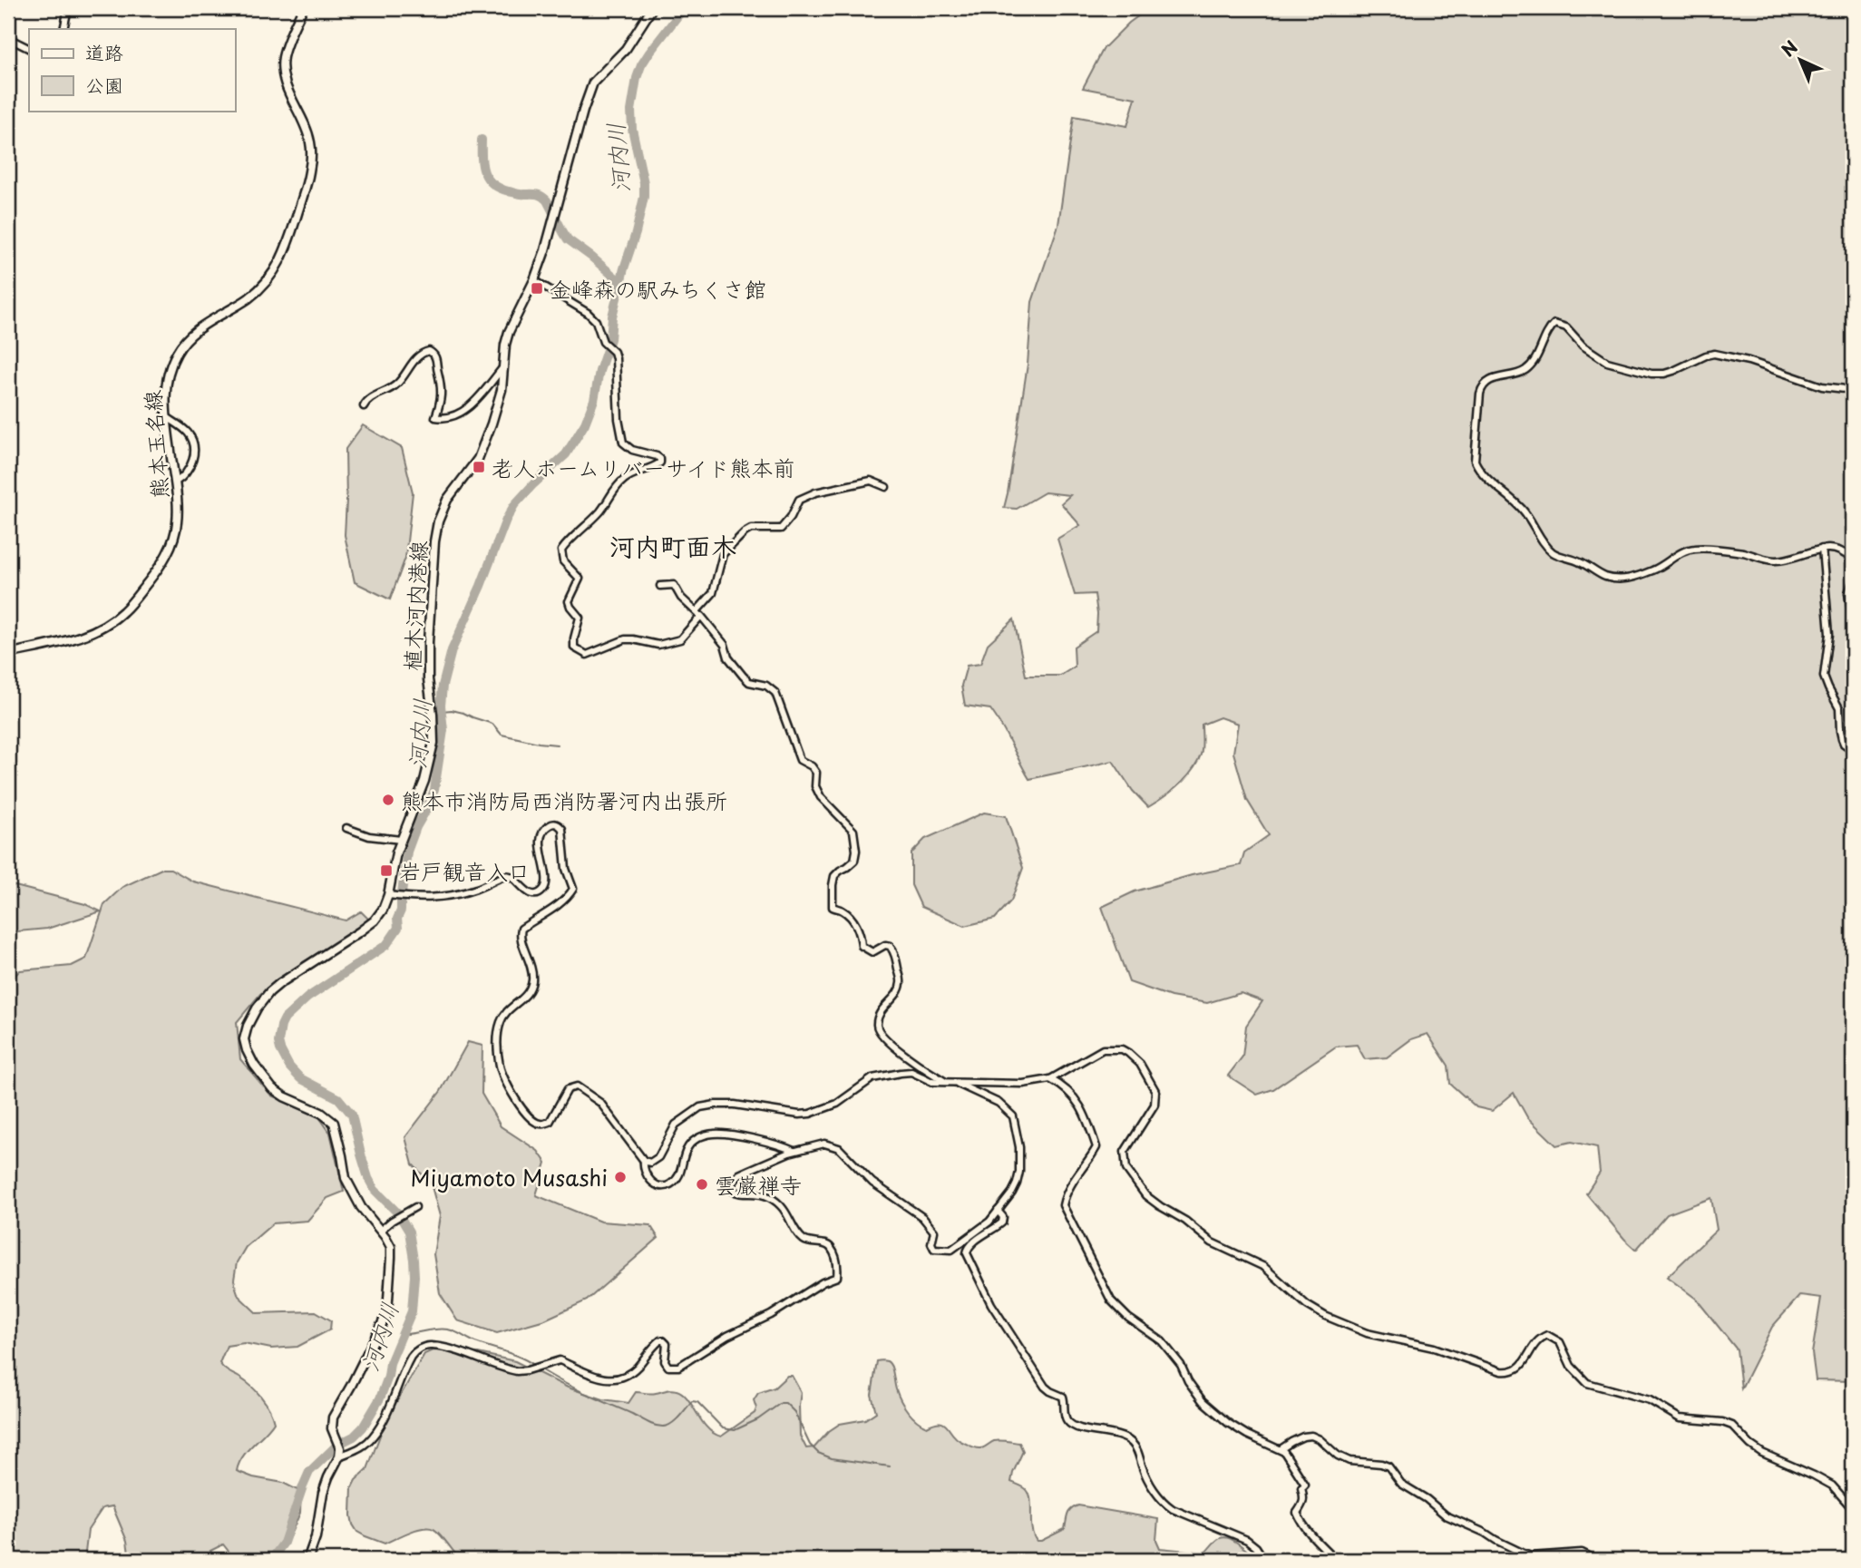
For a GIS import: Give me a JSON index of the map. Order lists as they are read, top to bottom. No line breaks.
{"streets":{"main road":["熊本玉名線","植木河内港線"]},"districts":["河内町面木"],"water":["河内川"],"places":{"transit":["金峰森の駅みちくさ館","老人ホームリバーサイド熊本前","岩戸観音入口"],"other":["熊本市消防局西消防署河内出張所","Miyamoto Musashi","雲巌禅寺"]},"legend":["道路","公園"],"north":"top left"}
